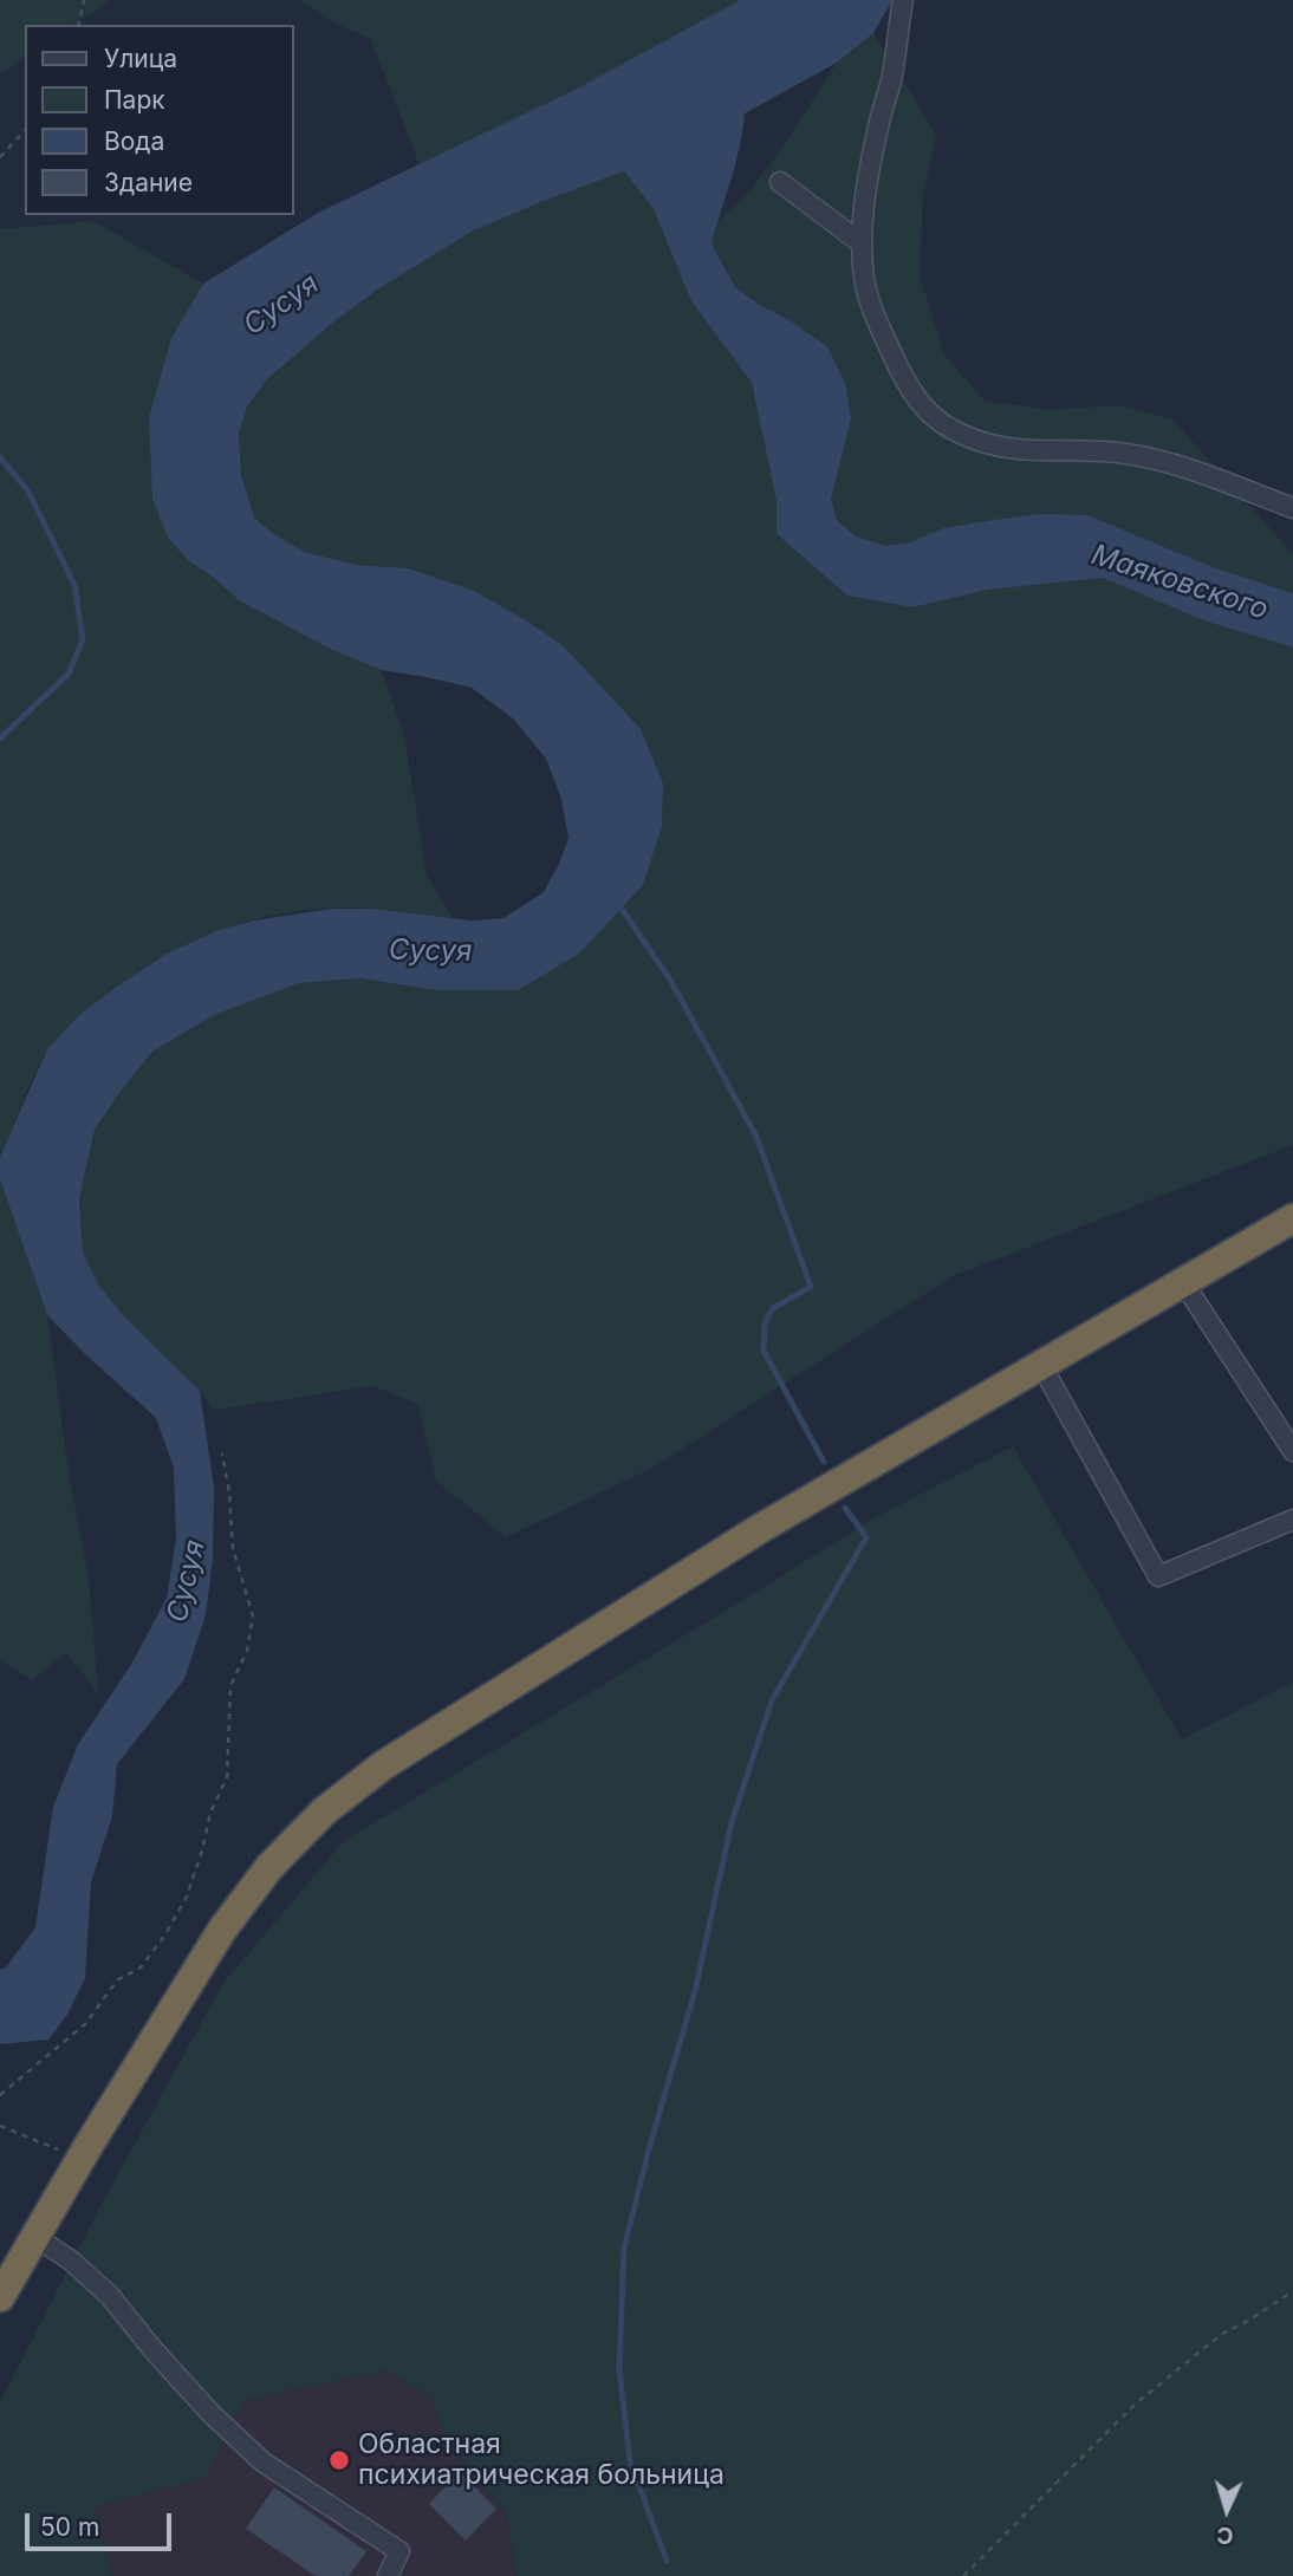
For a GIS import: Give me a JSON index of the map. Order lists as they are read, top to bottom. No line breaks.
{"water":["Сусуя","Маяковского"],"places":["Областная психиатрическая больница"],"legend":["Улица","Парк","Вода","Здание"],"scale_bar":"50 m","north":"bottom"}
